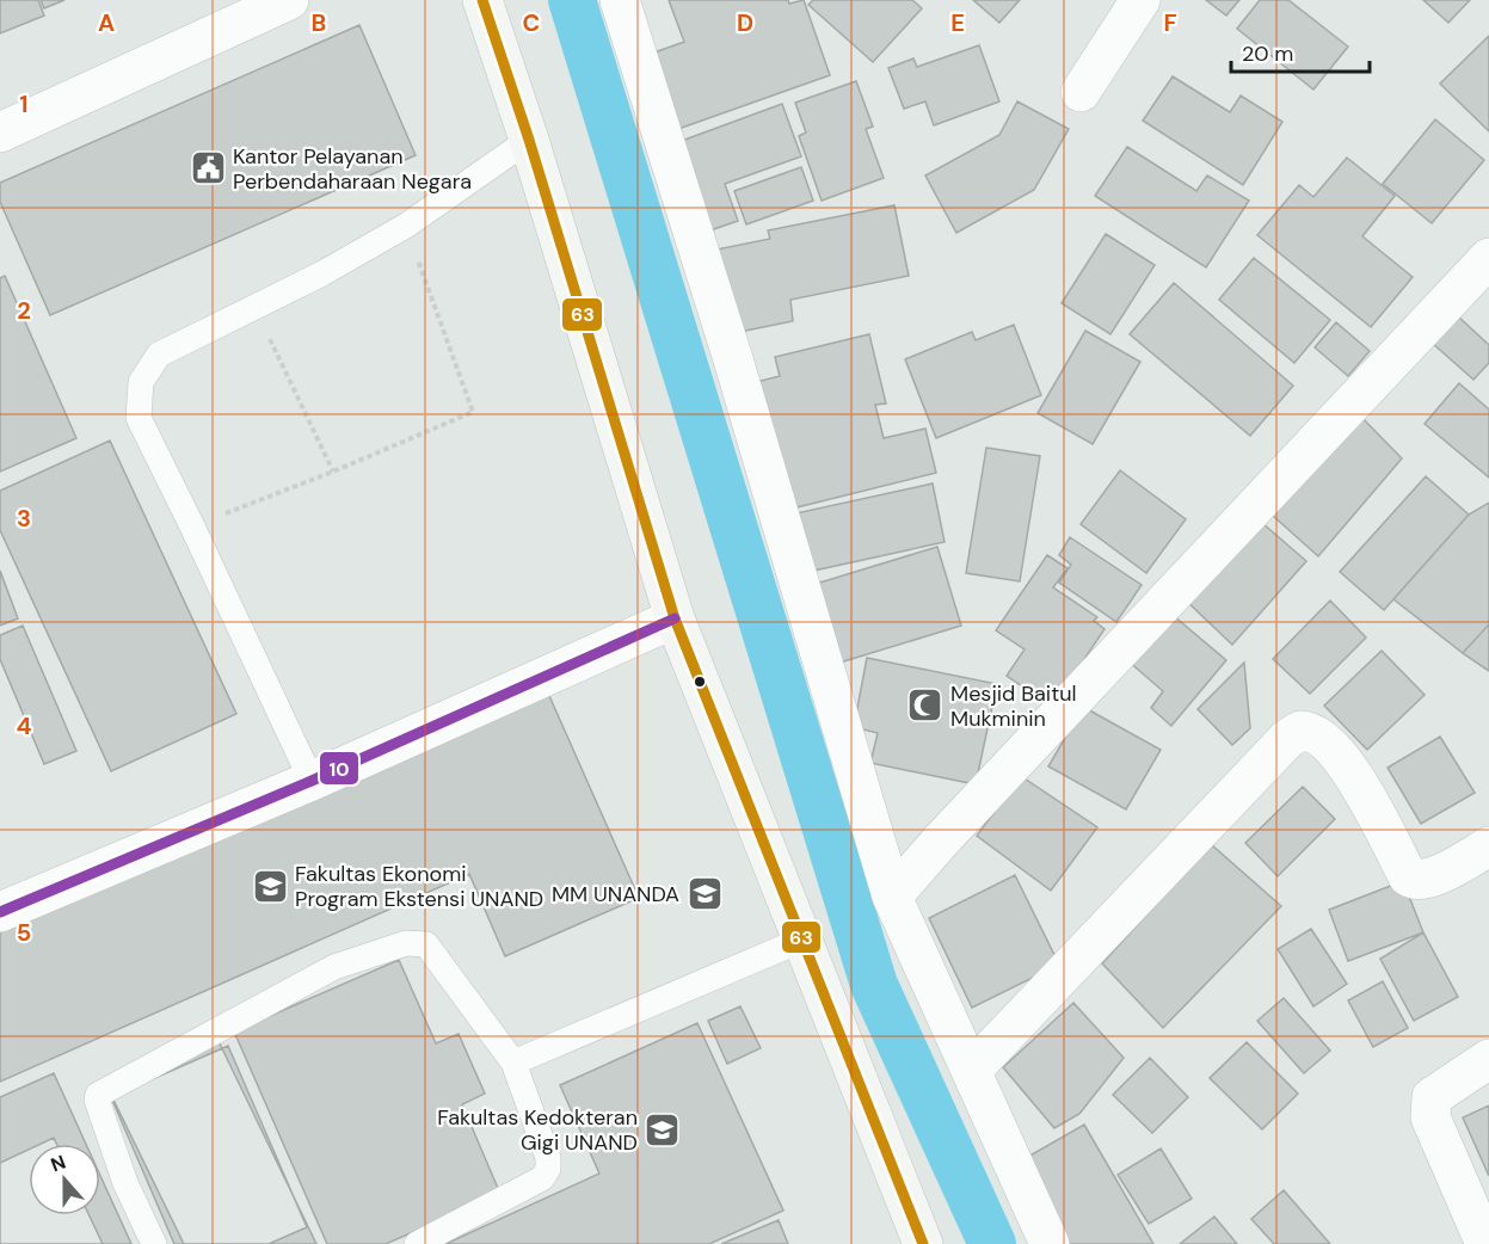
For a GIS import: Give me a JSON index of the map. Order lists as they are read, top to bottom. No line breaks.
{"places":{"public building":["Kantor Pelayanan Perbendaharaan Negara"],"mosque":["Mesjid Baitul Mukminin"],"school or university":["Fakultas Ekonomi Program Ekstensi UNAND","MM UNANDA","Fakultas Kedokteran Gigi UNAND"]},"lines":["transit line 63","transit line 10"],"scale_bar":"20 m","north":"top","grid":{"columns":["A","B","C","D","E","F"],"rows":["1","2","3","4","5"]}}
